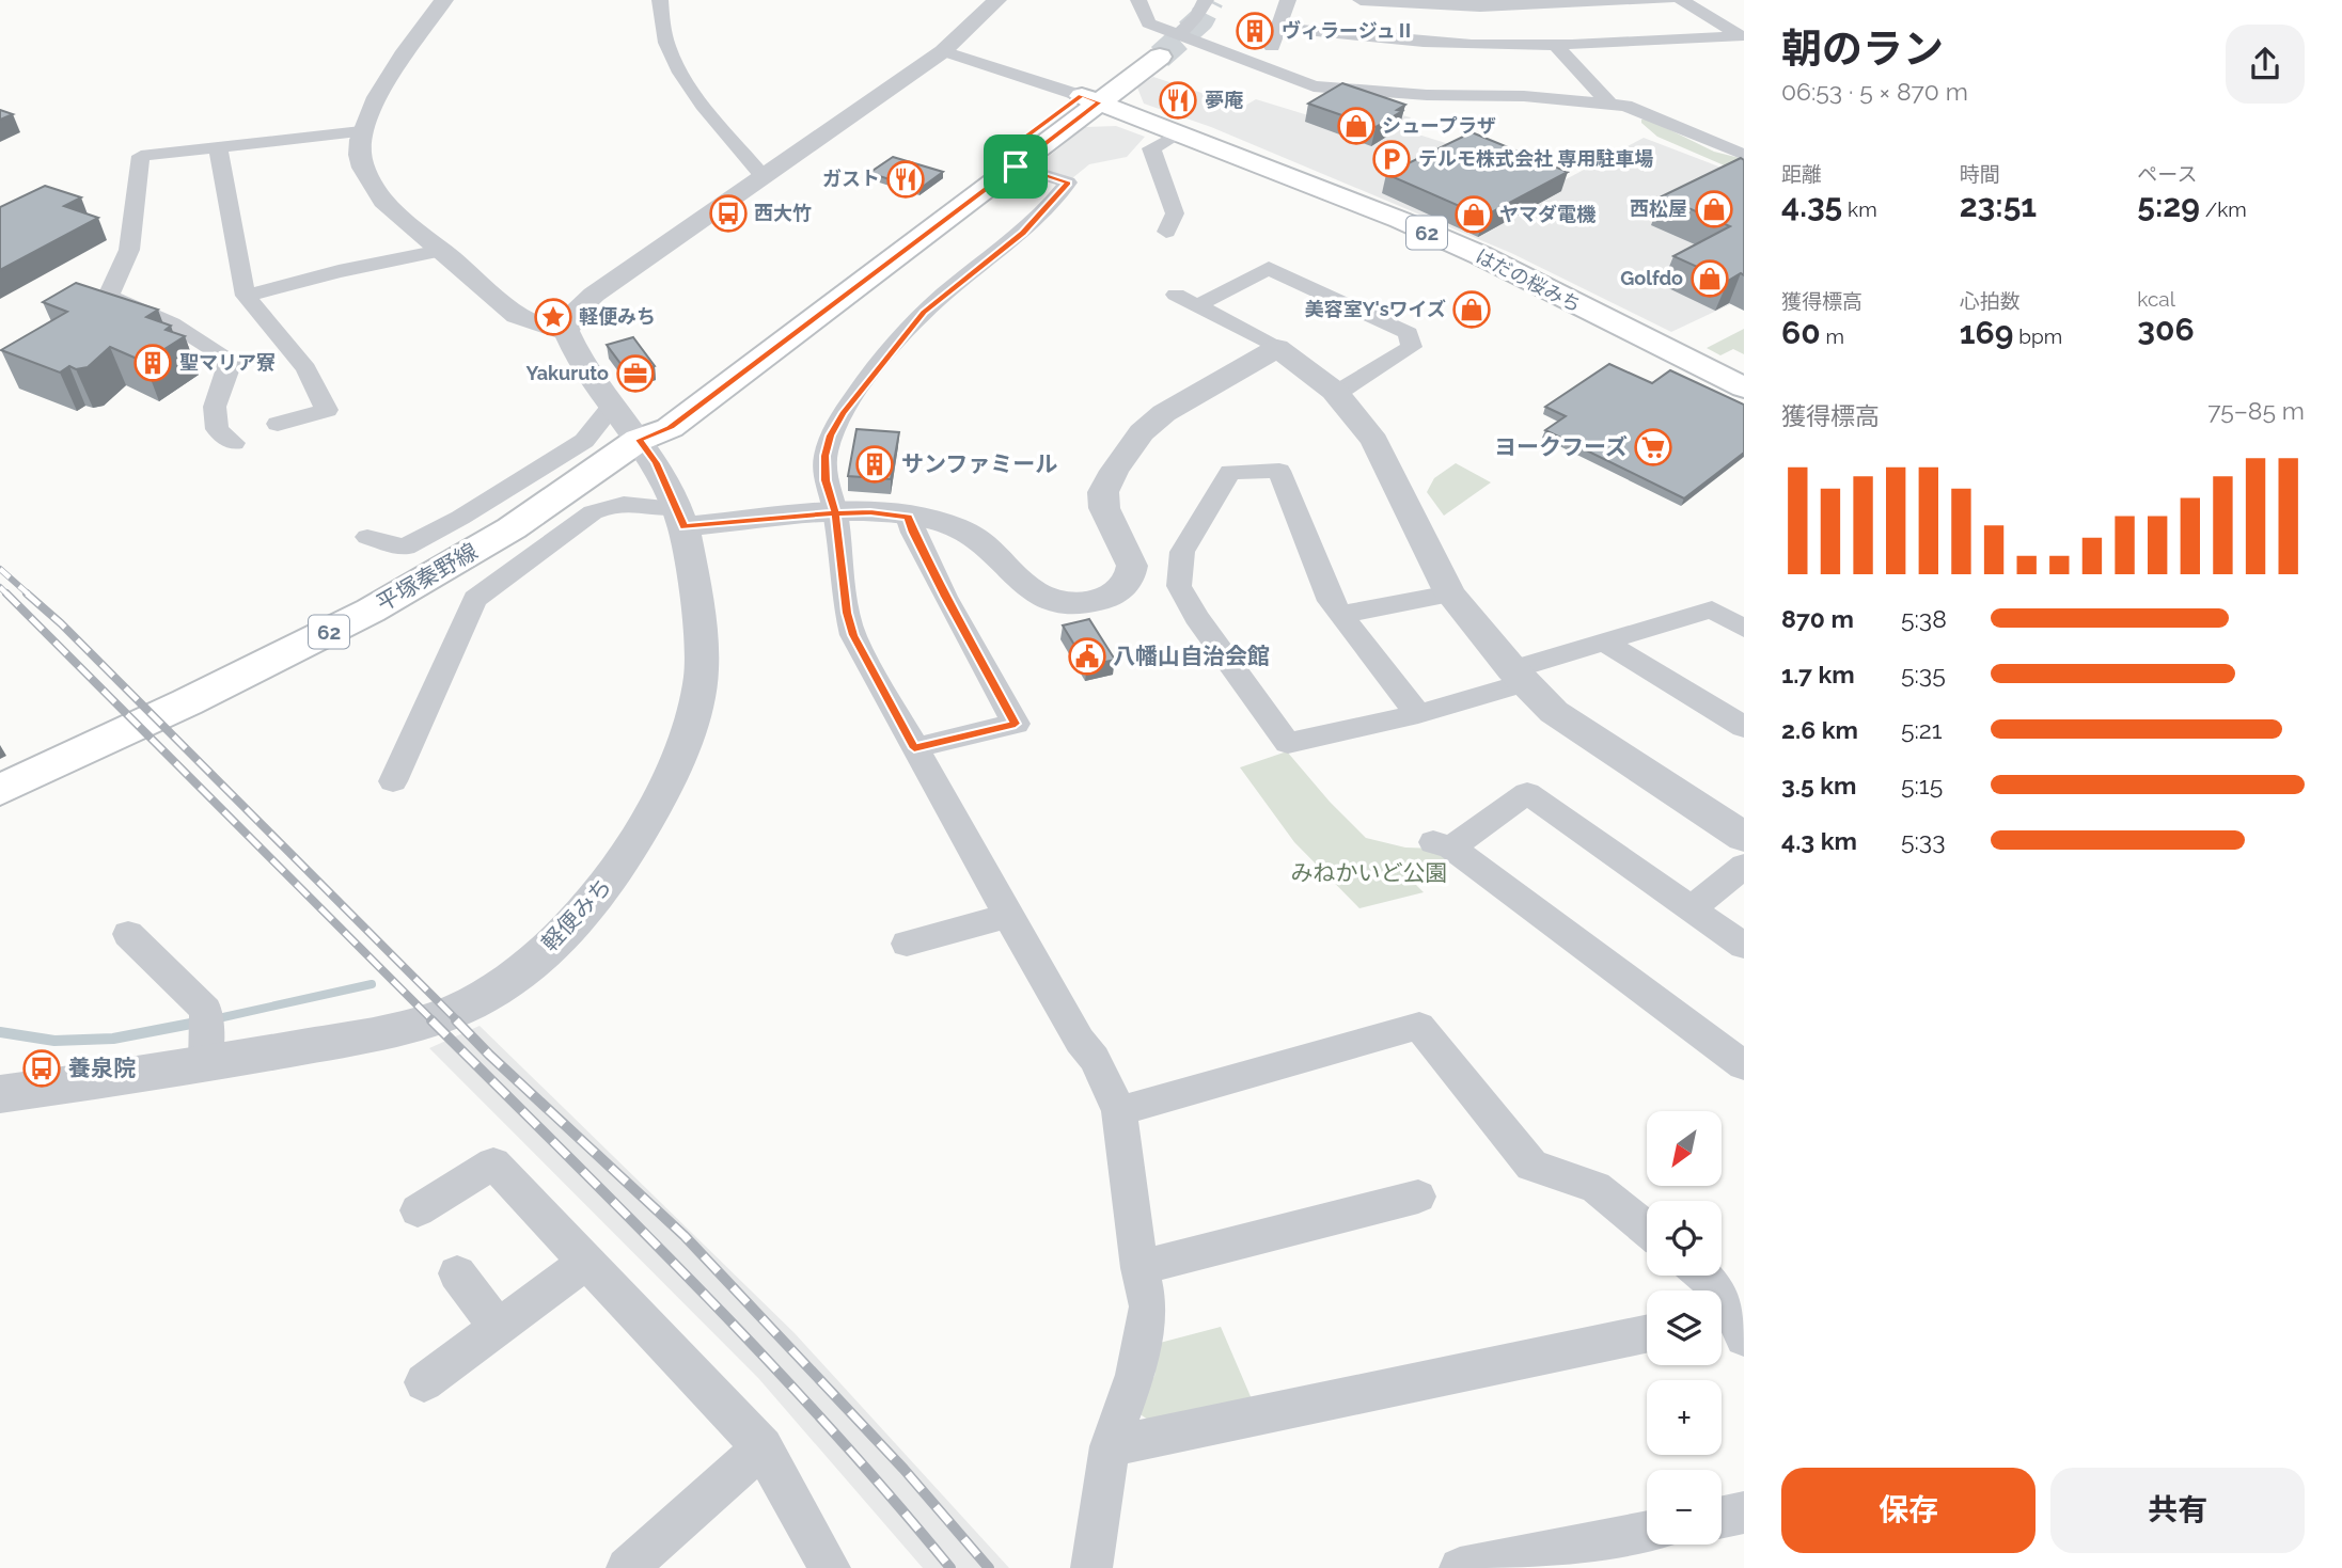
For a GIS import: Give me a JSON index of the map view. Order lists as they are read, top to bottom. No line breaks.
{"streets":{"main road":["62","はだの桜みち","平塚秦野線"],"street":["軽便みち"]},"crossings":[["はだの桜みち","平塚秦野線"],["平塚秦野線","軽便みち"]],"parks":["みねかいど公園"],"places":{"building":["ヴィラージュⅡ","聖マリア寮","サンファミール"],"restaurant":["夢庵","ガスト"],"shop":["シュープラザ","西松屋","ヤマダ電機","Golfdo","美容室Y'sワイズ"],"parking":["テルモ株式会社 専用駐車場"],"bus stop":["西大竹","養泉院"],"place":["軽便みち"],"office":["Yakuruto"],"supermarket":["ヨークフーズ"],"public building":["八幡山自治会館"]},"north":"bottom left","page":{"heading":["朝のラン","06:53 · 5 × 870 m"],"stats":[["距離","4.35 km"],["時間","23:51"],["ペース","5:29 /km"],["獲得標高","60 m"],["心拍数","169 bpm"],["kcal","306"]],"chart":["獲得標高","75–85 m"],"list":[{"name":"870 m","note":"5:38"},{"name":"1.7 km","note":"5:35"},{"name":"2.6 km","note":"5:21"},{"name":"3.5 km","note":"5:15"},{"name":"4.3 km","note":"5:33"}],"map_buttons":["+","−"],"buttons":["保存","共有"]}}
